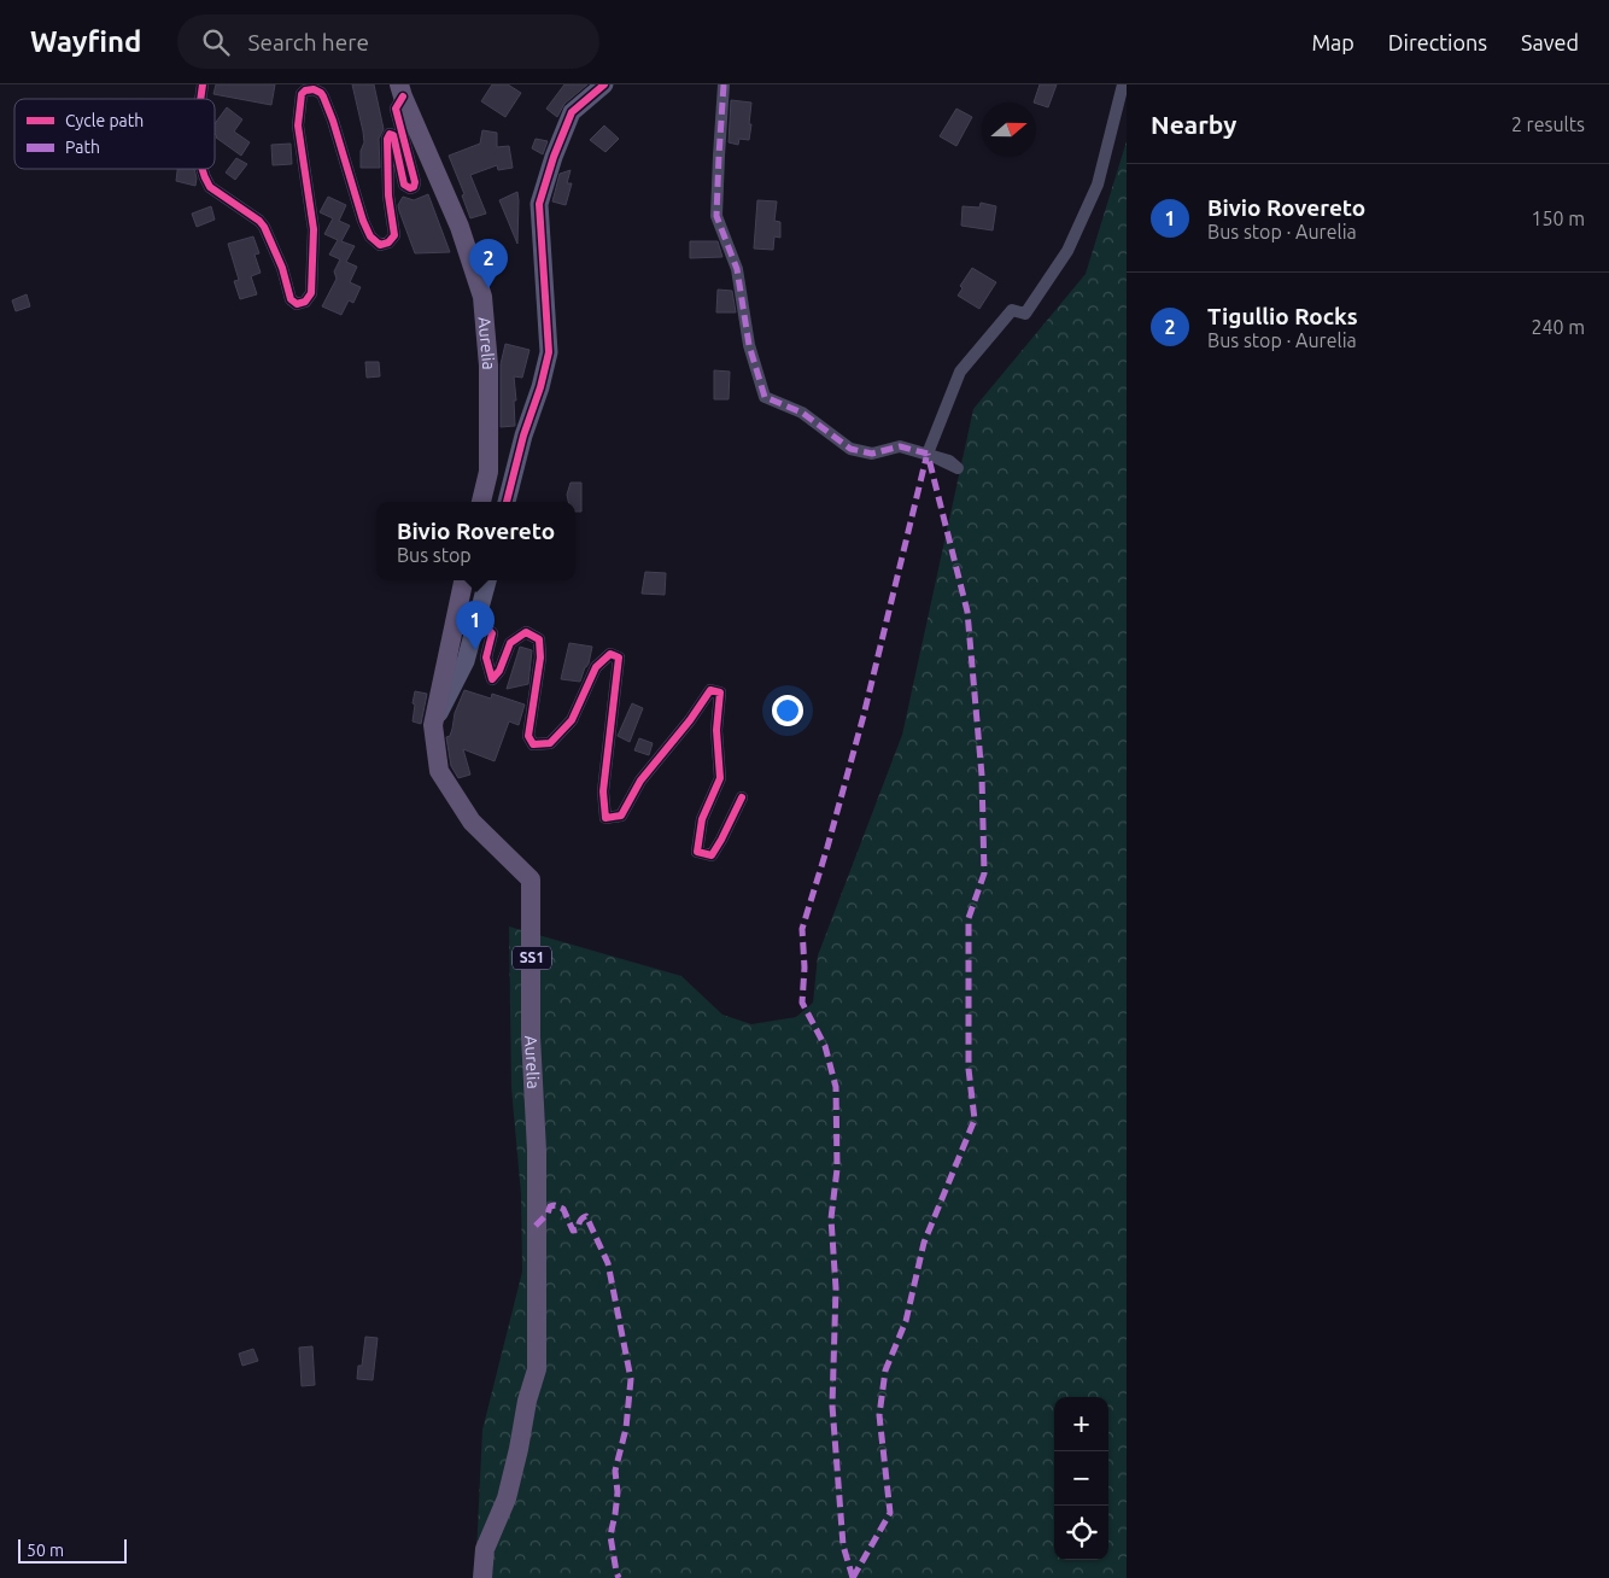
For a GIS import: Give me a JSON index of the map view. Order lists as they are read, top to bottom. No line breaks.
{"streets":{"main road":["Aurelia","SS1"]},"legend":["Cycle path","Path"],"scale_bar":"50 m","north":"right","page":{"header":"Wayfind","search":"Search here","nav":["Map","Directions","Saved"],"heading":["Nearby","2 results"],"list":[{"mark":"1","name":"Bivio Rovereto","note":"Bus stop · Aurelia","value":"150 m"},{"mark":"2","name":"Tigullio Rocks","note":"Bus stop · Aurelia","value":"240 m"}],"pins":["2","1"],"popup":["Bivio Rovereto","Bus stop"],"map_buttons":["+","−"],"scale":"50 m"}}
